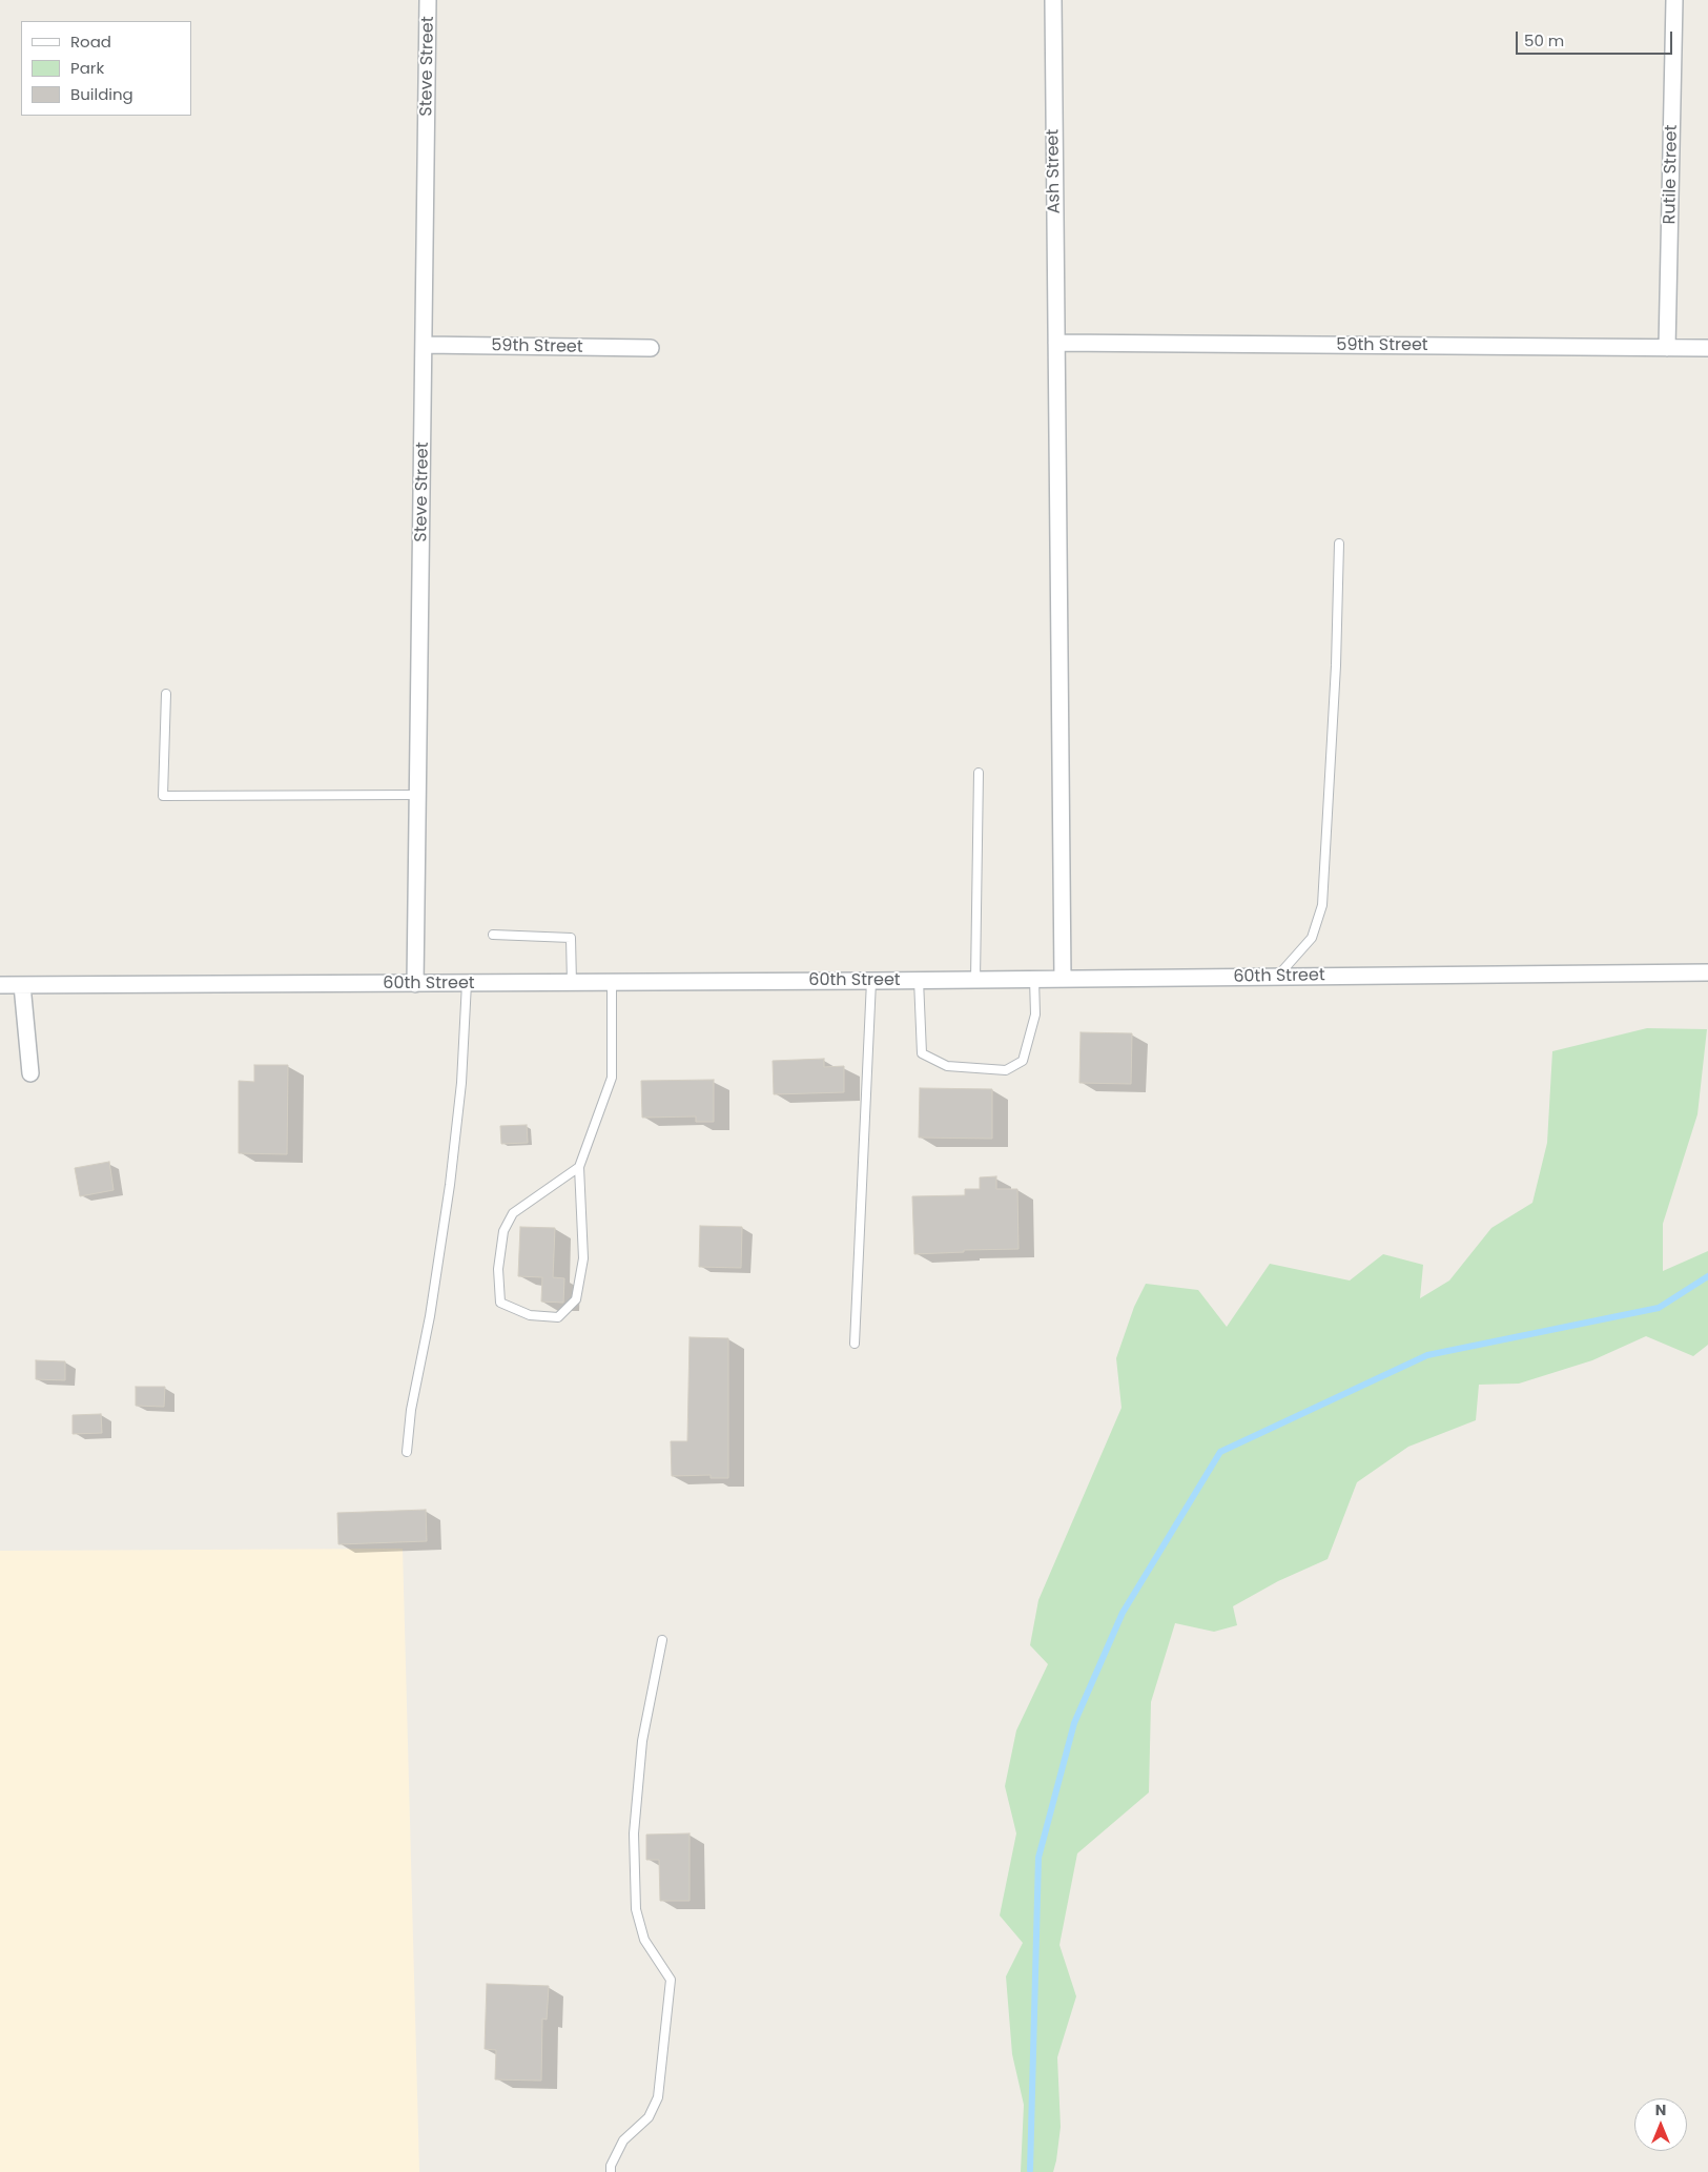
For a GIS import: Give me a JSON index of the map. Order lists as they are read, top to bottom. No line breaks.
{"streets":{"street":["Steve Street","Ash Street","Rutile Street","59th Street","60th Street"]},"crossings":[["Steve Street","59th Street"],["Steve Street","60th Street"],["Ash Street","59th Street"],["Ash Street","60th Street"],["Rutile Street","59th Street"]],"legend":["Road","Park","Building"],"scale_bar":"50 m","north":"top"}
